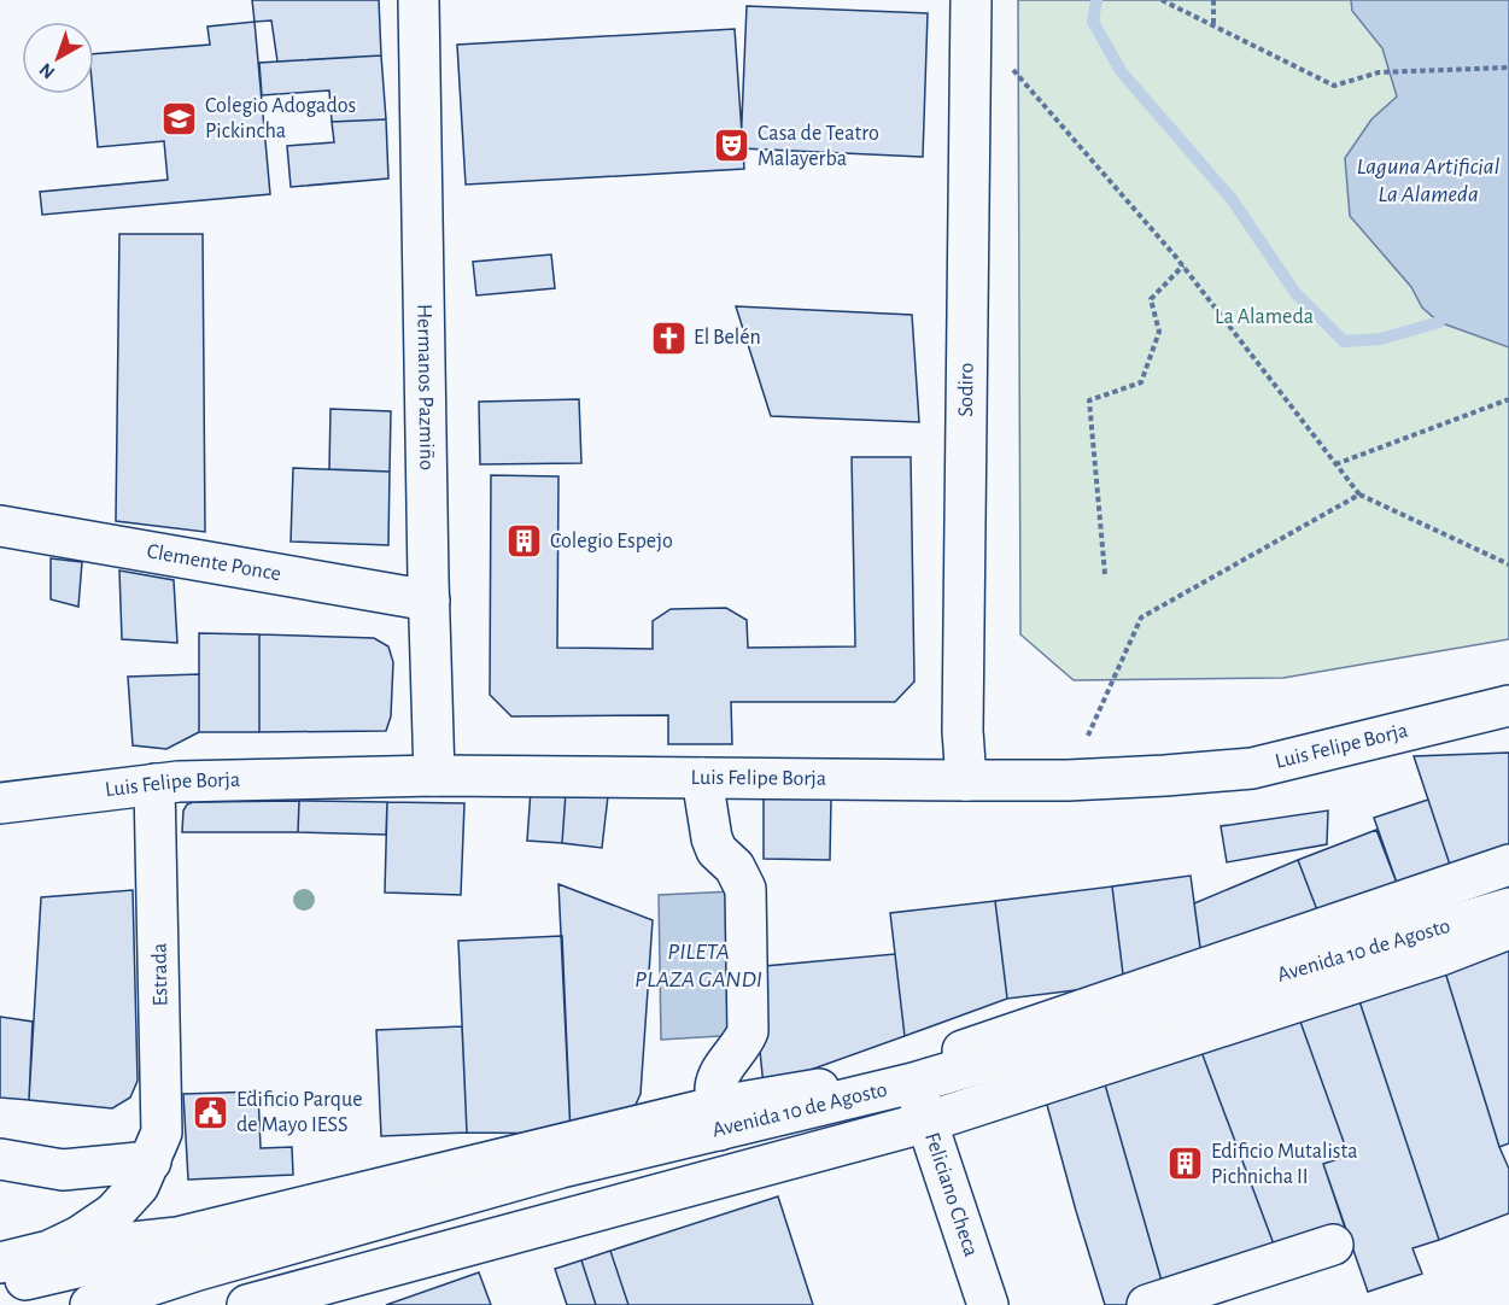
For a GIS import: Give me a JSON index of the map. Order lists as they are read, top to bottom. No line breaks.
{"streets":{"main road":["Hermanos Pazmiño","Sodiro","Clemente Ponce","Luis Felipe Borja","Avenida 10 de Agosto","Estrada","Feliciano Checa"]},"crossings":[["Hermanos Pazmiño","Clemente Ponce"],["Hermanos Pazmiño","Luis Felipe Borja"],["Sodiro","Luis Felipe Borja"],["Luis Felipe Borja","Estrada"],["Avenida 10 de Agosto","Feliciano Checa"]],"water":["Laguna Artificial La Alameda","PILETA PLAZA GANDI"],"parks":["La Alameda"],"places":{"school or university":["Colegio Adogados Pickincha"],"theatre":["Casa de Teatro Malayerba"],"church":["El Belén"],"building":["Colegio Espejo","Edificio Mutalista Pichnicha II"],"public building":["Edificio Parque de Mayo IESS"]},"north":"bottom left"}
